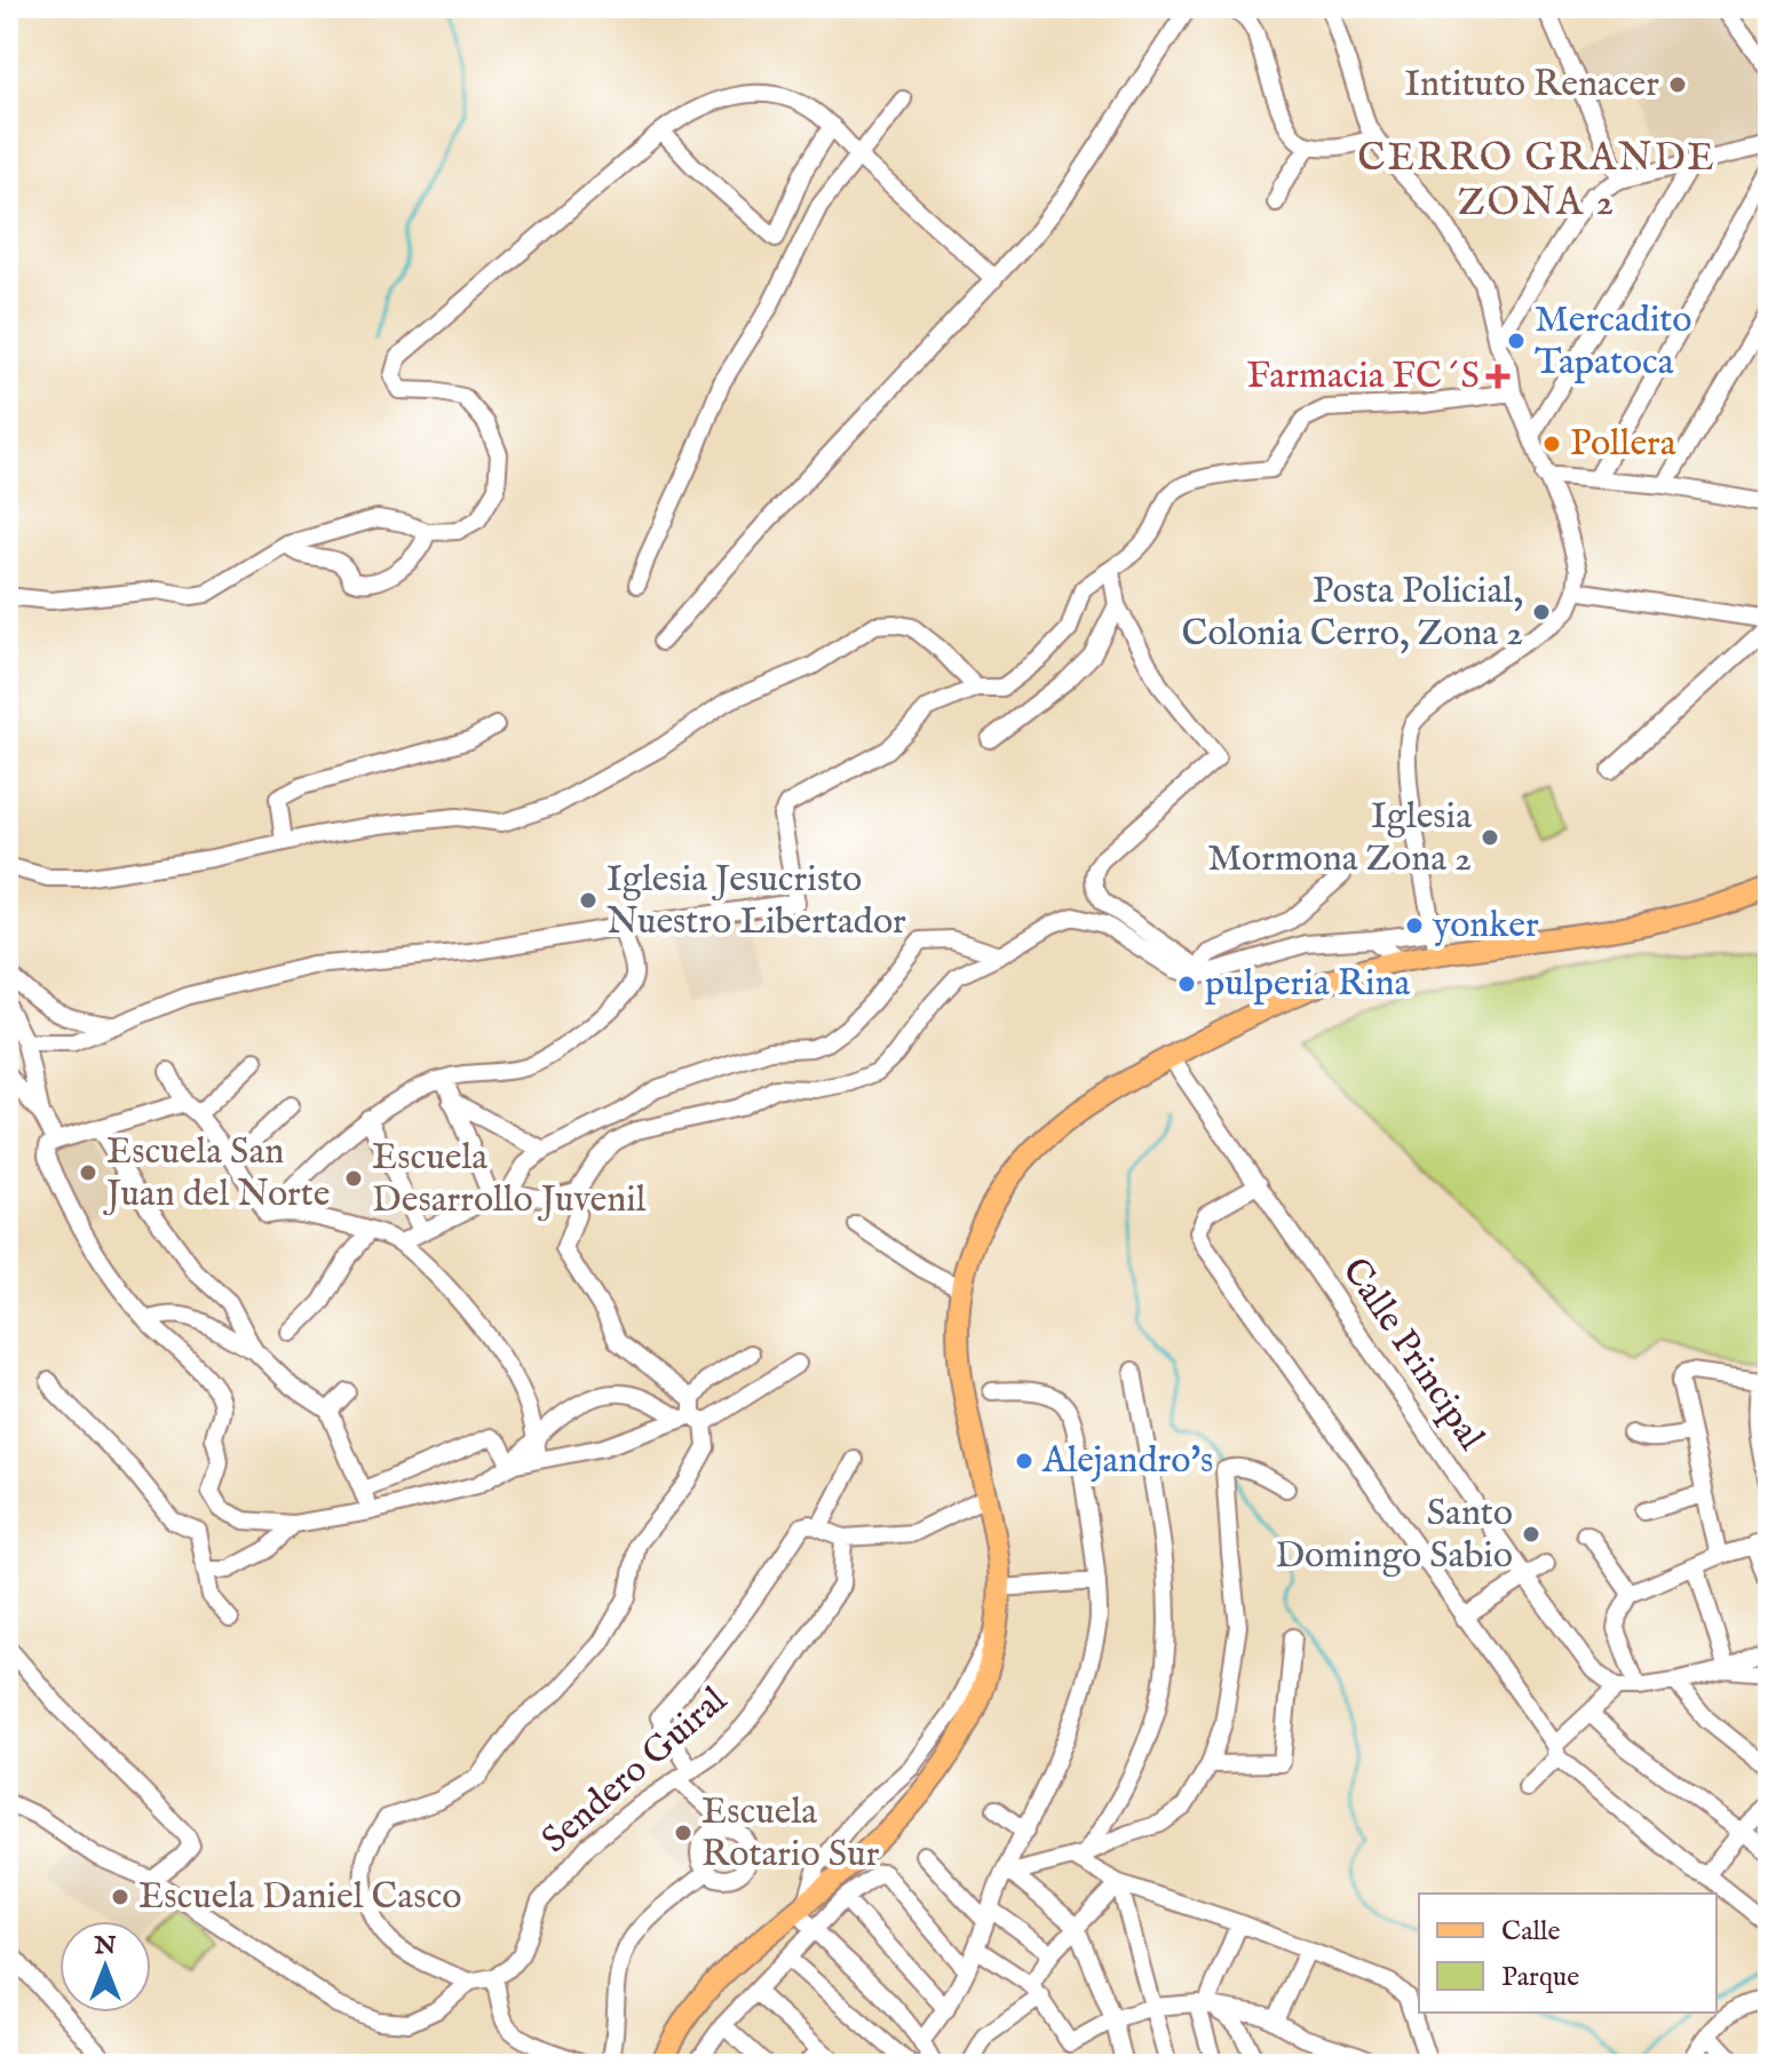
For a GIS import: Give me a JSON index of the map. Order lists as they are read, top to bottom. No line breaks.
{"streets":{"street":["Calle Principal","Sendero Guiral"]},"districts":["CERRO GRANDE ZONA 2"],"places":{"other":["Intituto Renacer","Mercadito Tapatoca","Pollera","Posta Policial, Colonia Cerro, Zona 2","Iglesia Mormona Zona 2","Iglesia Jesucristo Nuestro Libertador","yonker","pulperia Rina","Escuela San Juan del Norte","Escuela Desarrollo Juvenil","Alejandro's","Santo Domingo Sabio","Escuela Rotario Sur","Escuela Daniel Casco"],"health":["Farmacia FC´S"]},"legend":["Calle","Parque"],"north":"top"}
